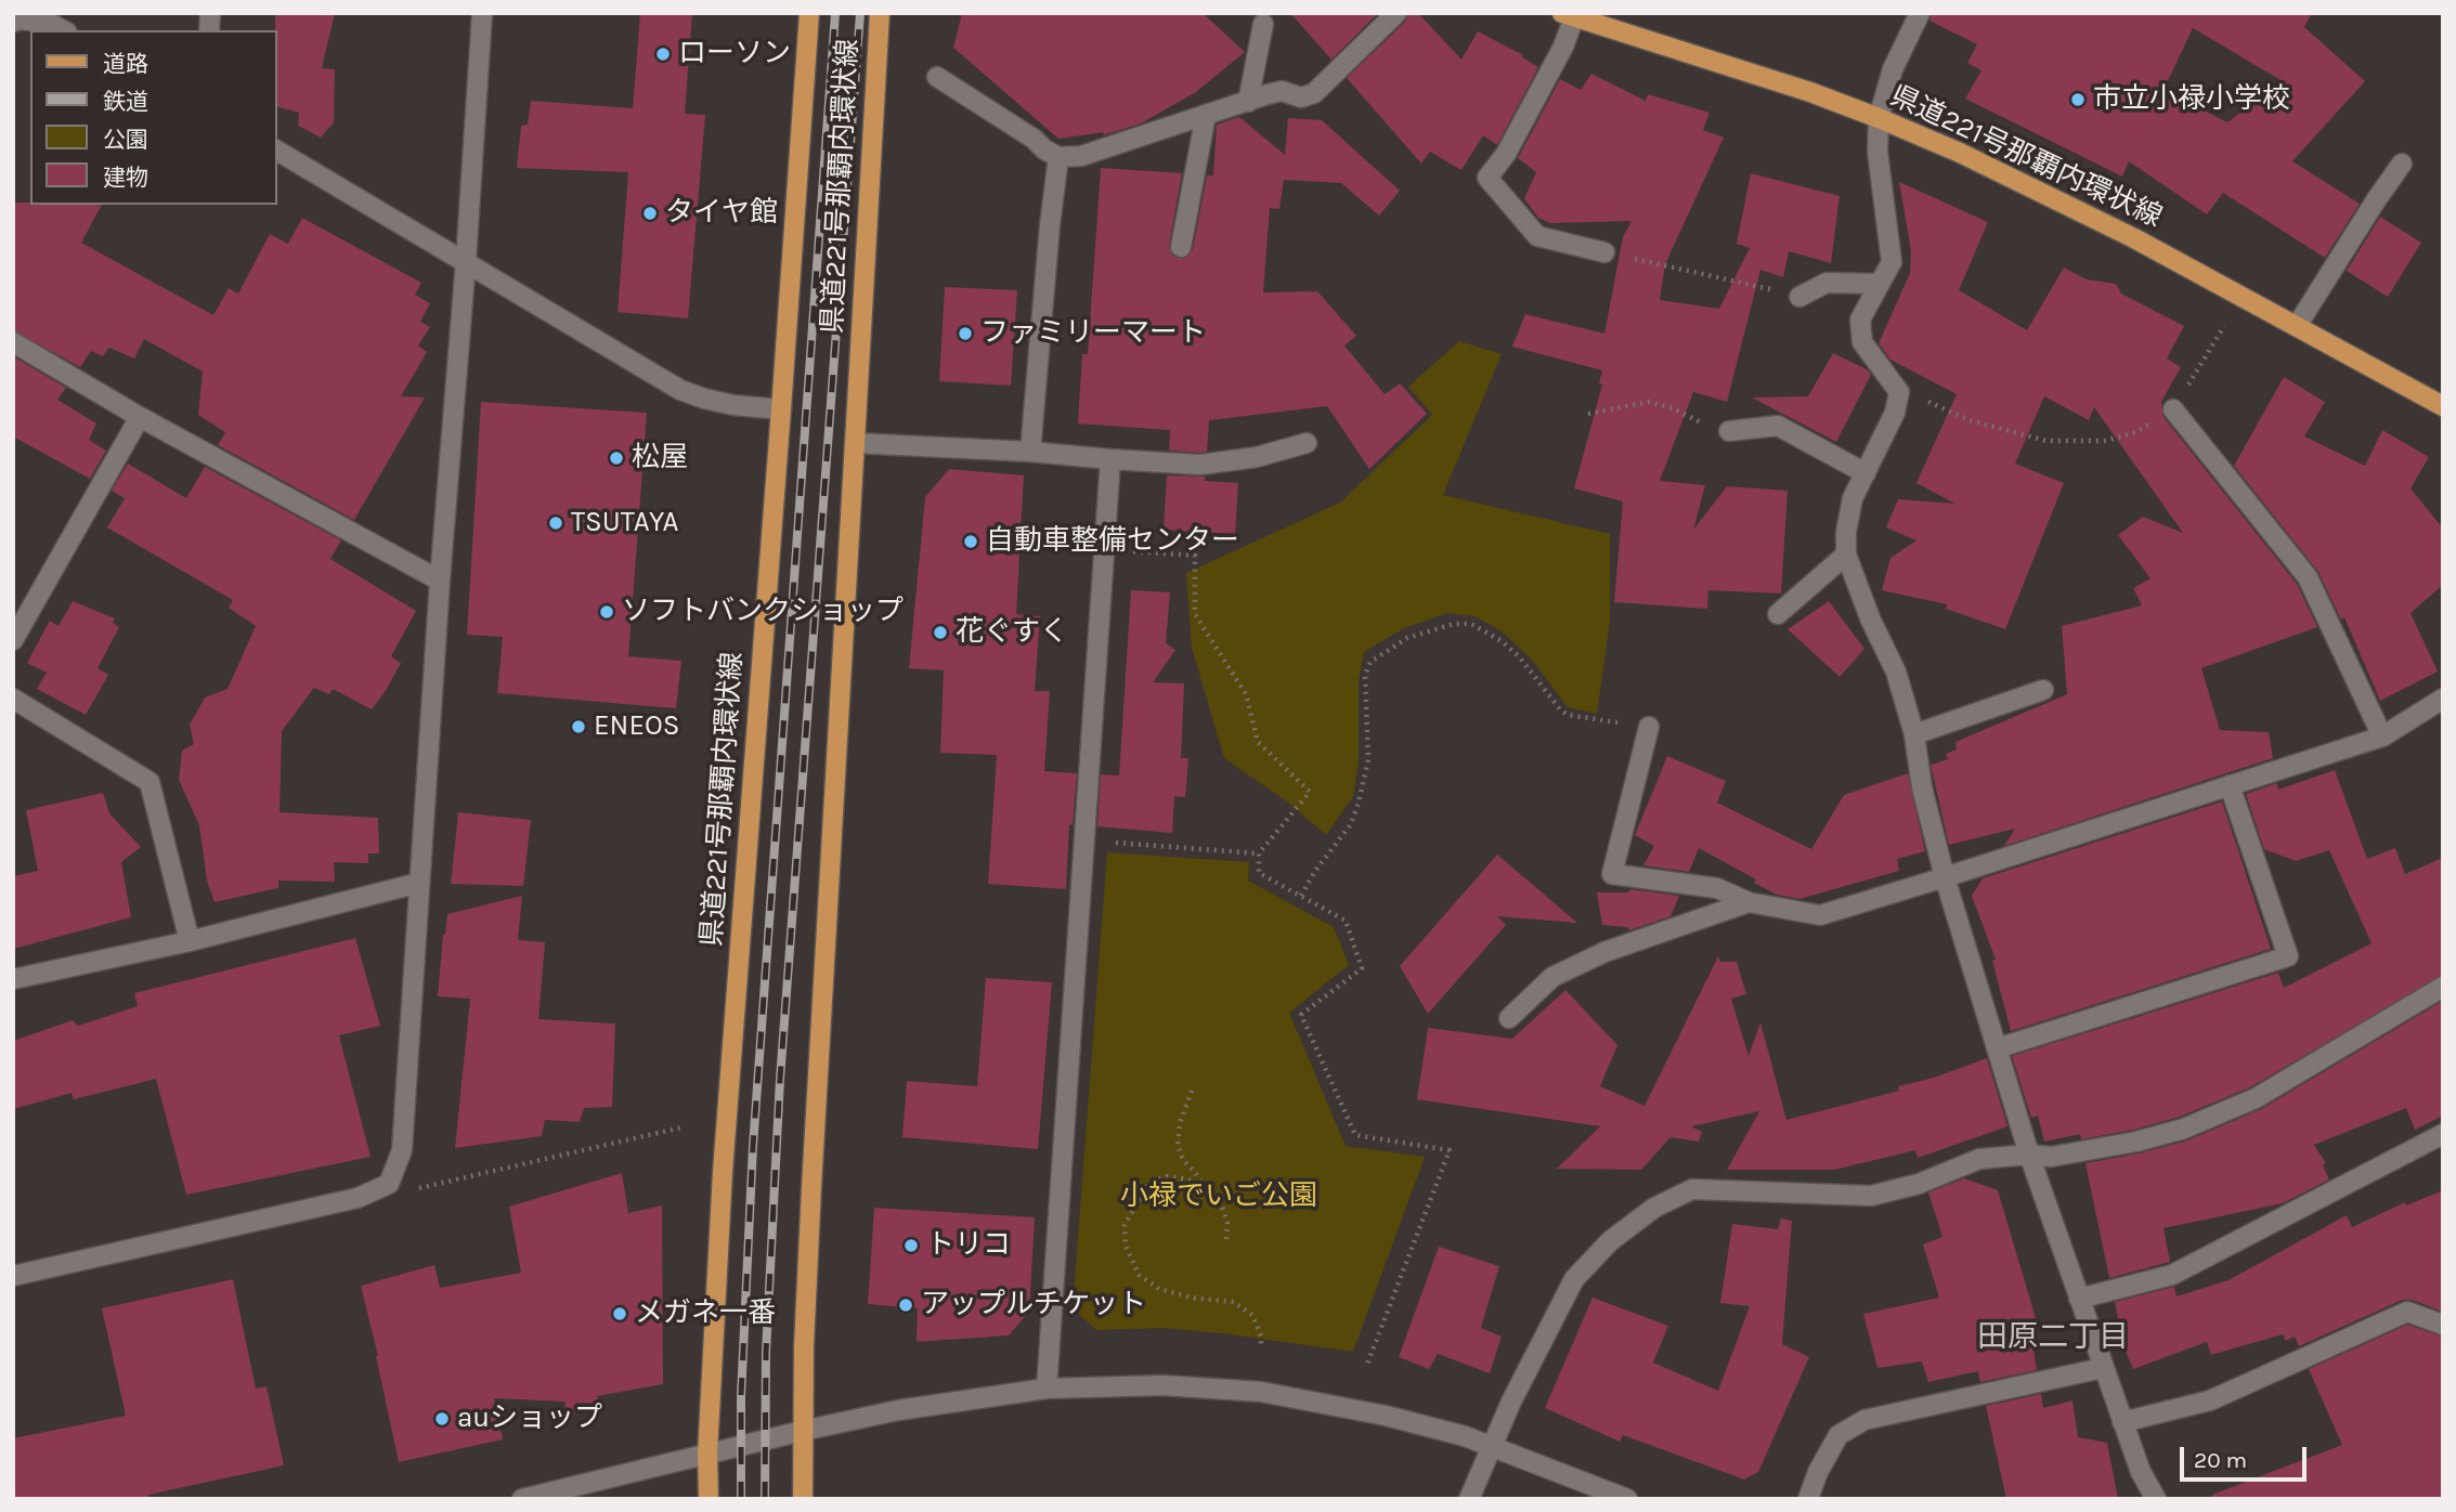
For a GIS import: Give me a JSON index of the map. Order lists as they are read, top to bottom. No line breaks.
{"streets":{"main road":["県道221号那覇内環状線"]},"districts":["田原二丁目"],"parks":["小禄でいご公園"],"places":["ローソン","市立小禄小学校","タイヤ館","ファミリーマート","松屋","TSUTAYA","自動車整備センター","ソフトバンクショップ","花ぐすく","ENEOS","トリコ","アップルチケット","メガネ一番","auショップ"],"legend":["道路","鉄道","公園","建物"],"scale_bar":"20 m"}
